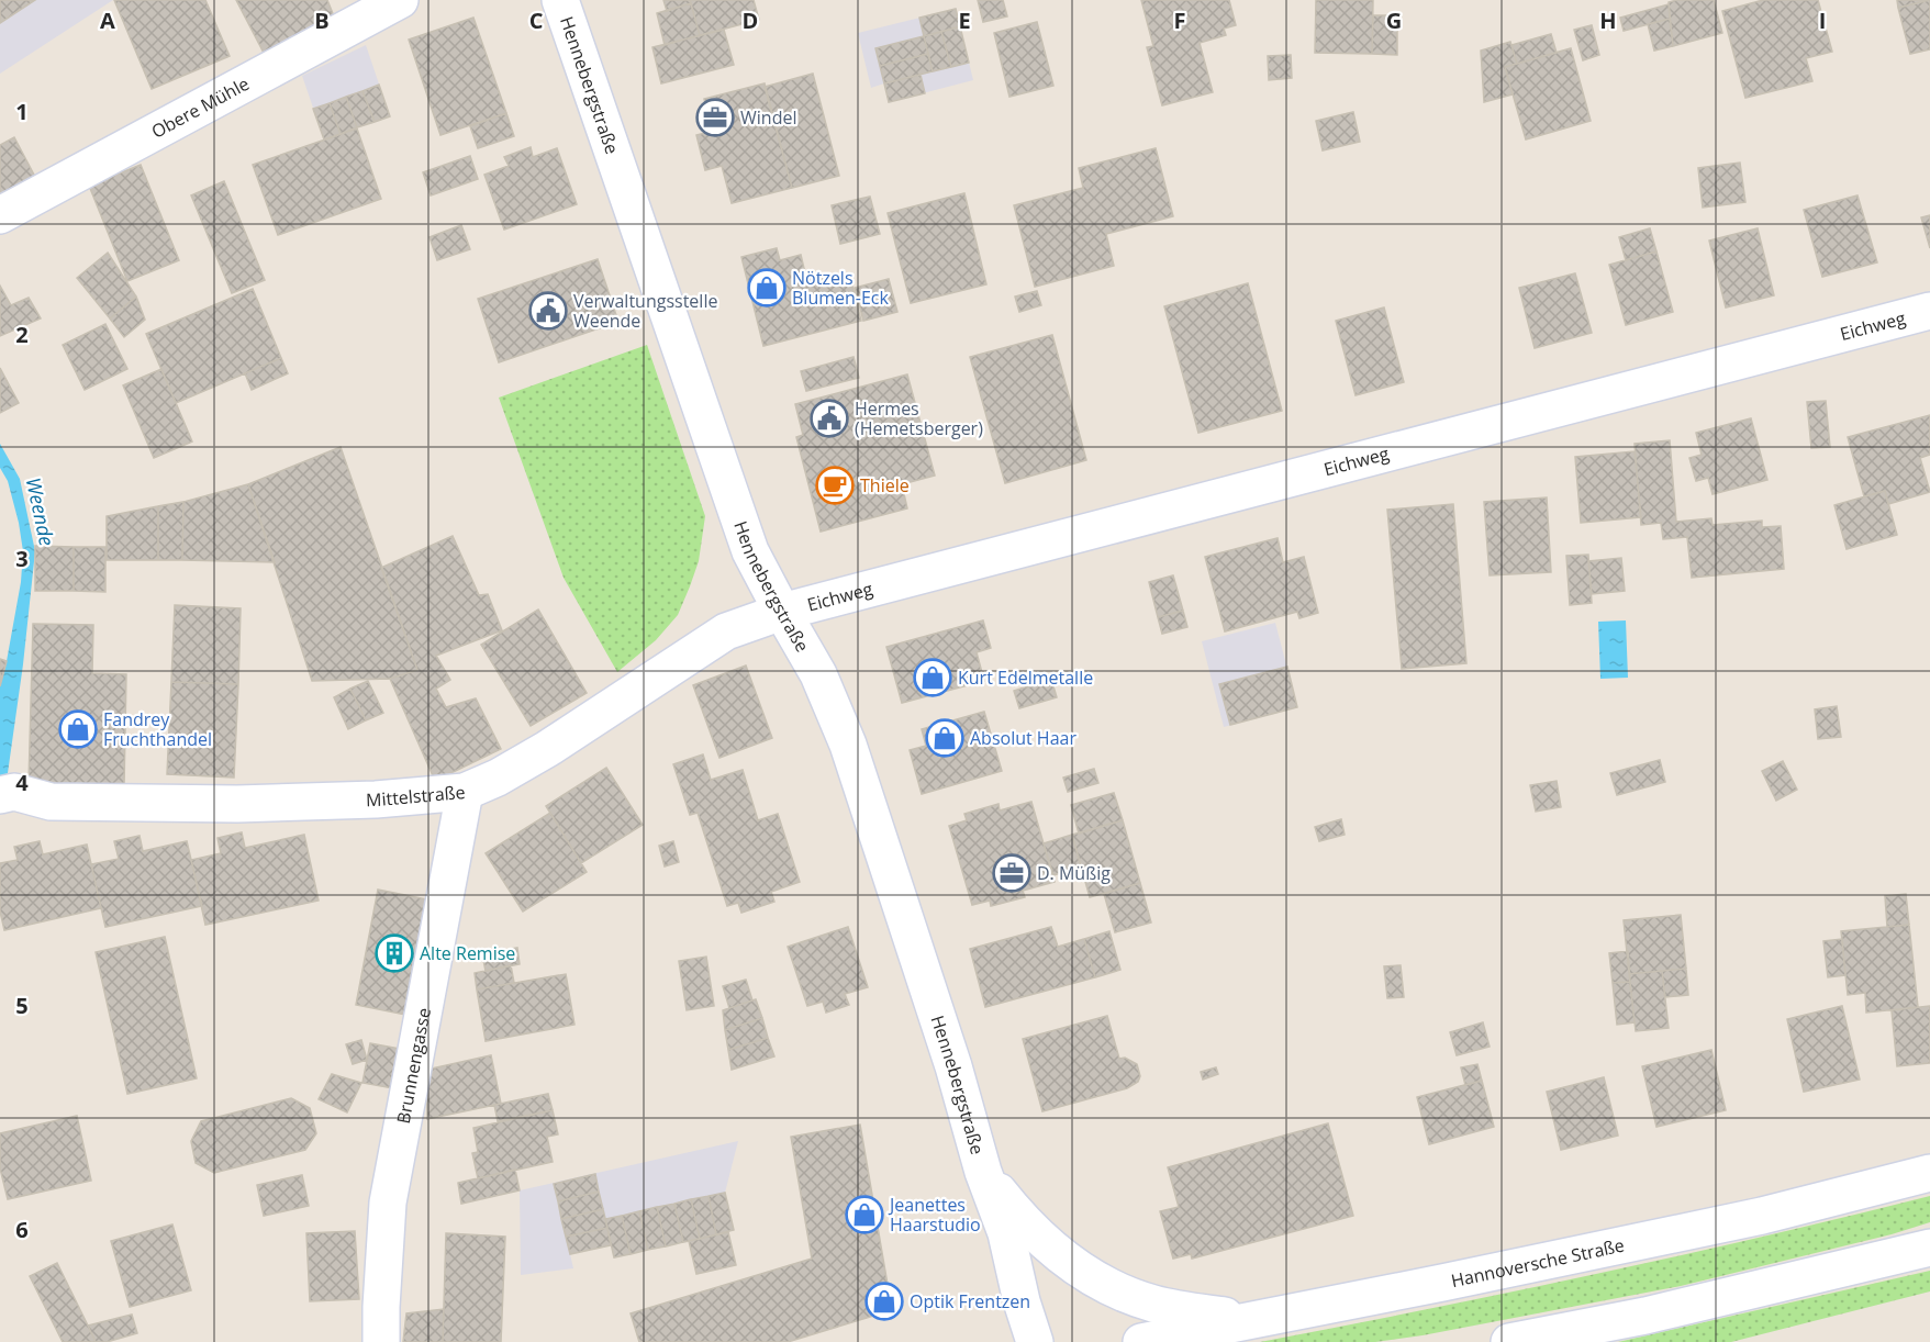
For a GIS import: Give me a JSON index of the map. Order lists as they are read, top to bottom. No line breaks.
{"streets":{"street":["Hennebergstraße","Obere Mühle","Eichweg","Mittelstraße","Brunnengasse","Hannoversche Straße"]},"crossings":[["Hennebergstraße","Eichweg"],["Hennebergstraße","Mittelstraße"],["Eichweg","Mittelstraße"],["Mittelstraße","Brunnengasse"]],"water":["Weende"],"places":{"office":["Windel","D. Müßig"],"shop":["Nötzels Blumen-Eck","Kurt Edelmetalle","Fandrey Fruchthandel","Absolut Haar","Jeanettes Haarstudio","Optik Frentzen"],"public building":["Verwaltungsstelle Weende","Hermes (Hemetsberger)"],"cafe":["Thiele"],"building":["Alte Remise"]},"grid":{"columns":["A","B","C","D","E","F","G","H","I"],"rows":["1","2","3","4","5","6"]}}
